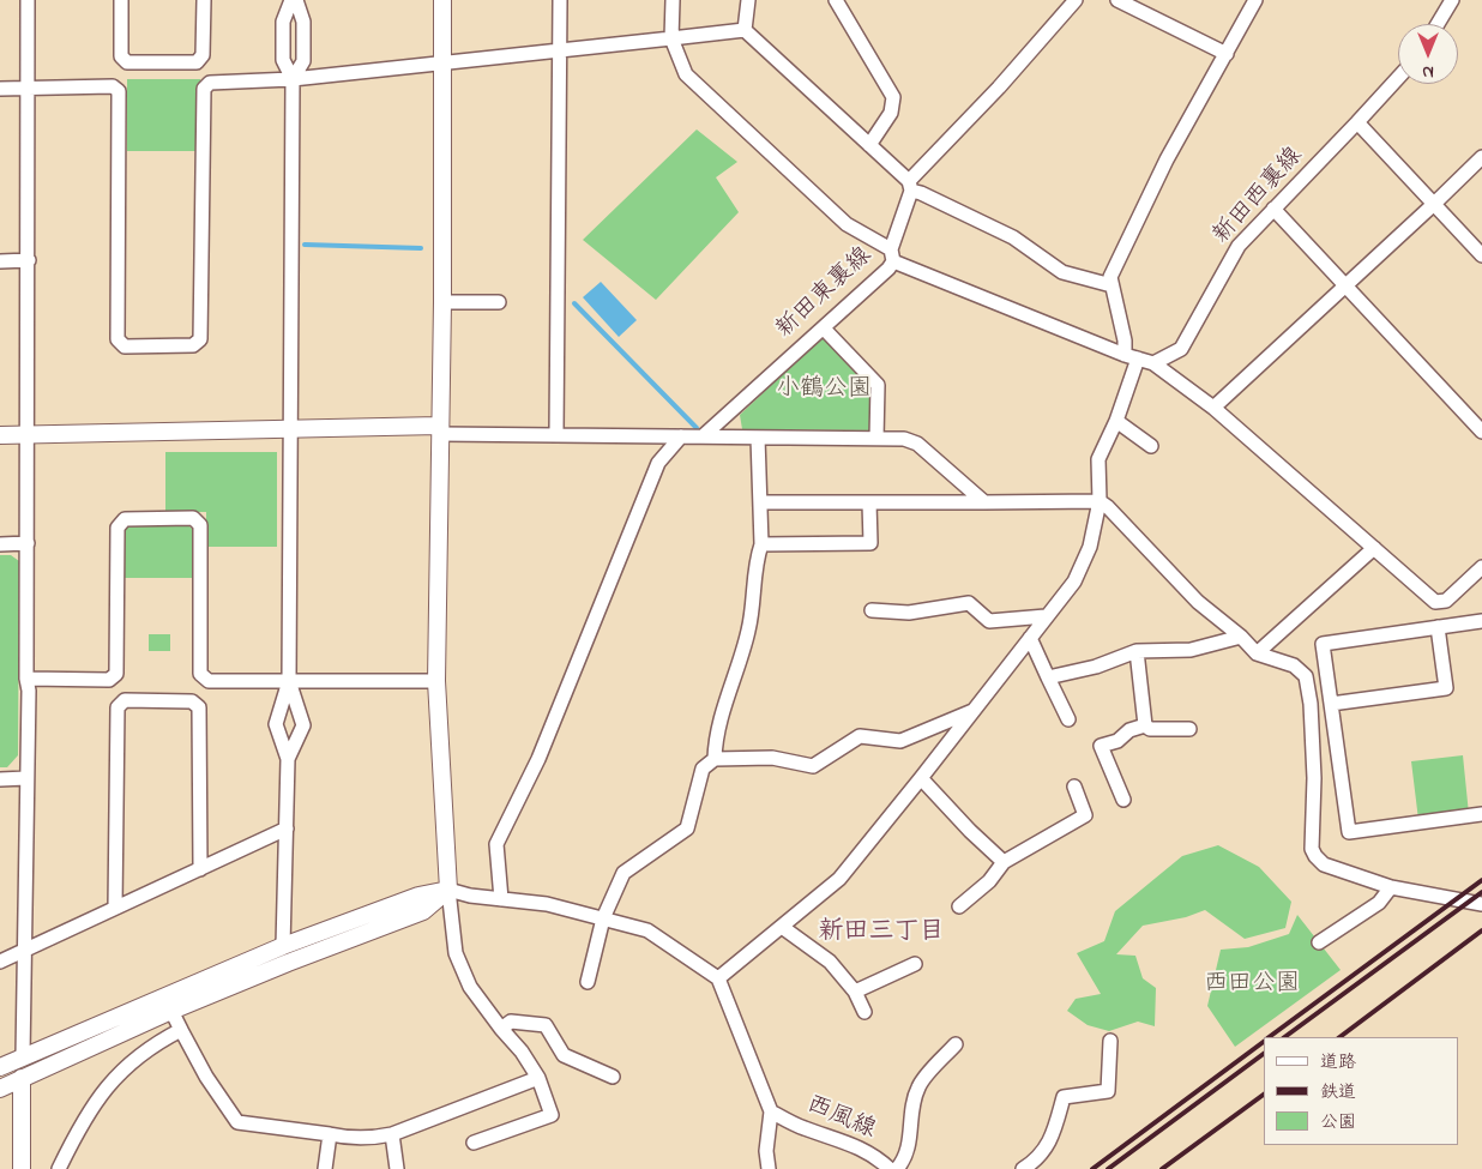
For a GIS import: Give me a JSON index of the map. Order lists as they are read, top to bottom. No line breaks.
{"streets":{"street":["新田西裏線","新田東裏線","西風線"]},"districts":["新田三丁目"],"parks":["小鶴公園","西田公園"],"legend":["道路","鉄道","公園"],"north":"bottom"}
